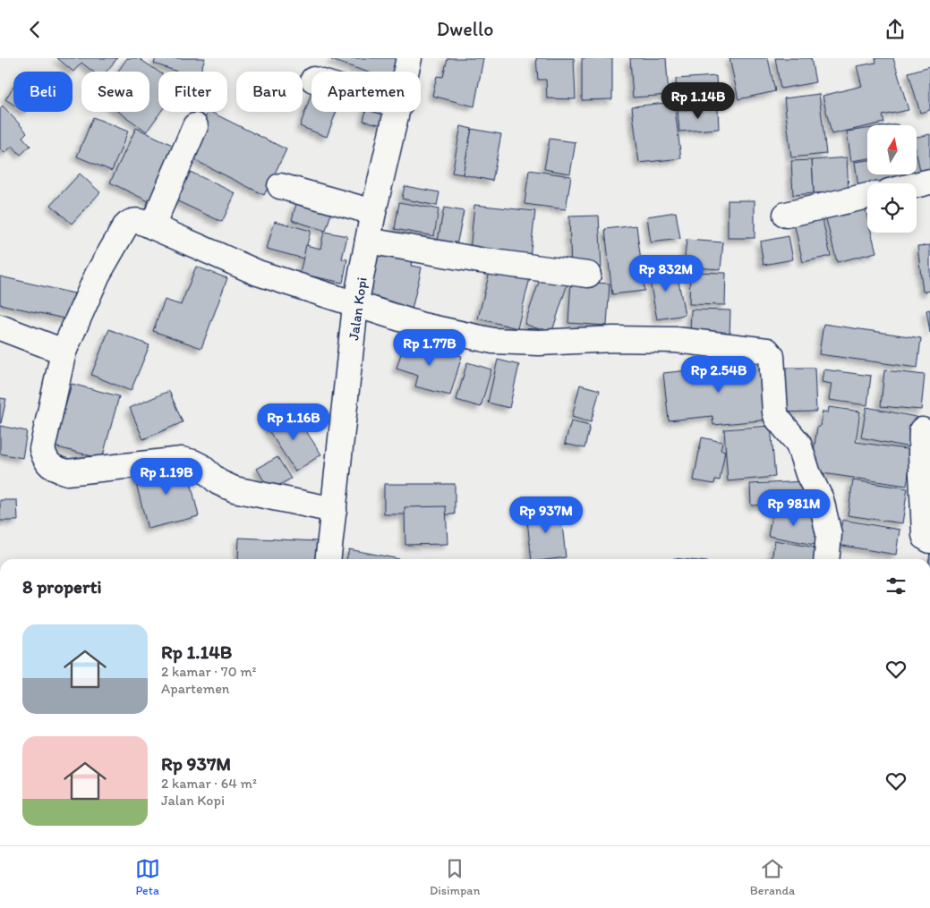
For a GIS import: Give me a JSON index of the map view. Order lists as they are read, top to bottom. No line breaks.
{"streets":{"street":["Jalan Kopi"]},"north":"top","page":{"header":"Dwello","chip":["Beli","Sewa","Filter","Baru","Apartemen"],"price":["Rp 1.14B","Rp 832M","Rp 1.77B","Rp 2.54B","Rp 1.16B","Rp 1.19B","Rp 981M","Rp 937M"],"heading":"8 properti","list":[{"name":"Rp 1.14B","note":"2 kamar · 70 m² · Apartemen"},{"name":"Rp 937M","note":"2 kamar · 64 m² · Jalan Kopi"}],"tabs":["Peta","Disimpan","Beranda"]}}
